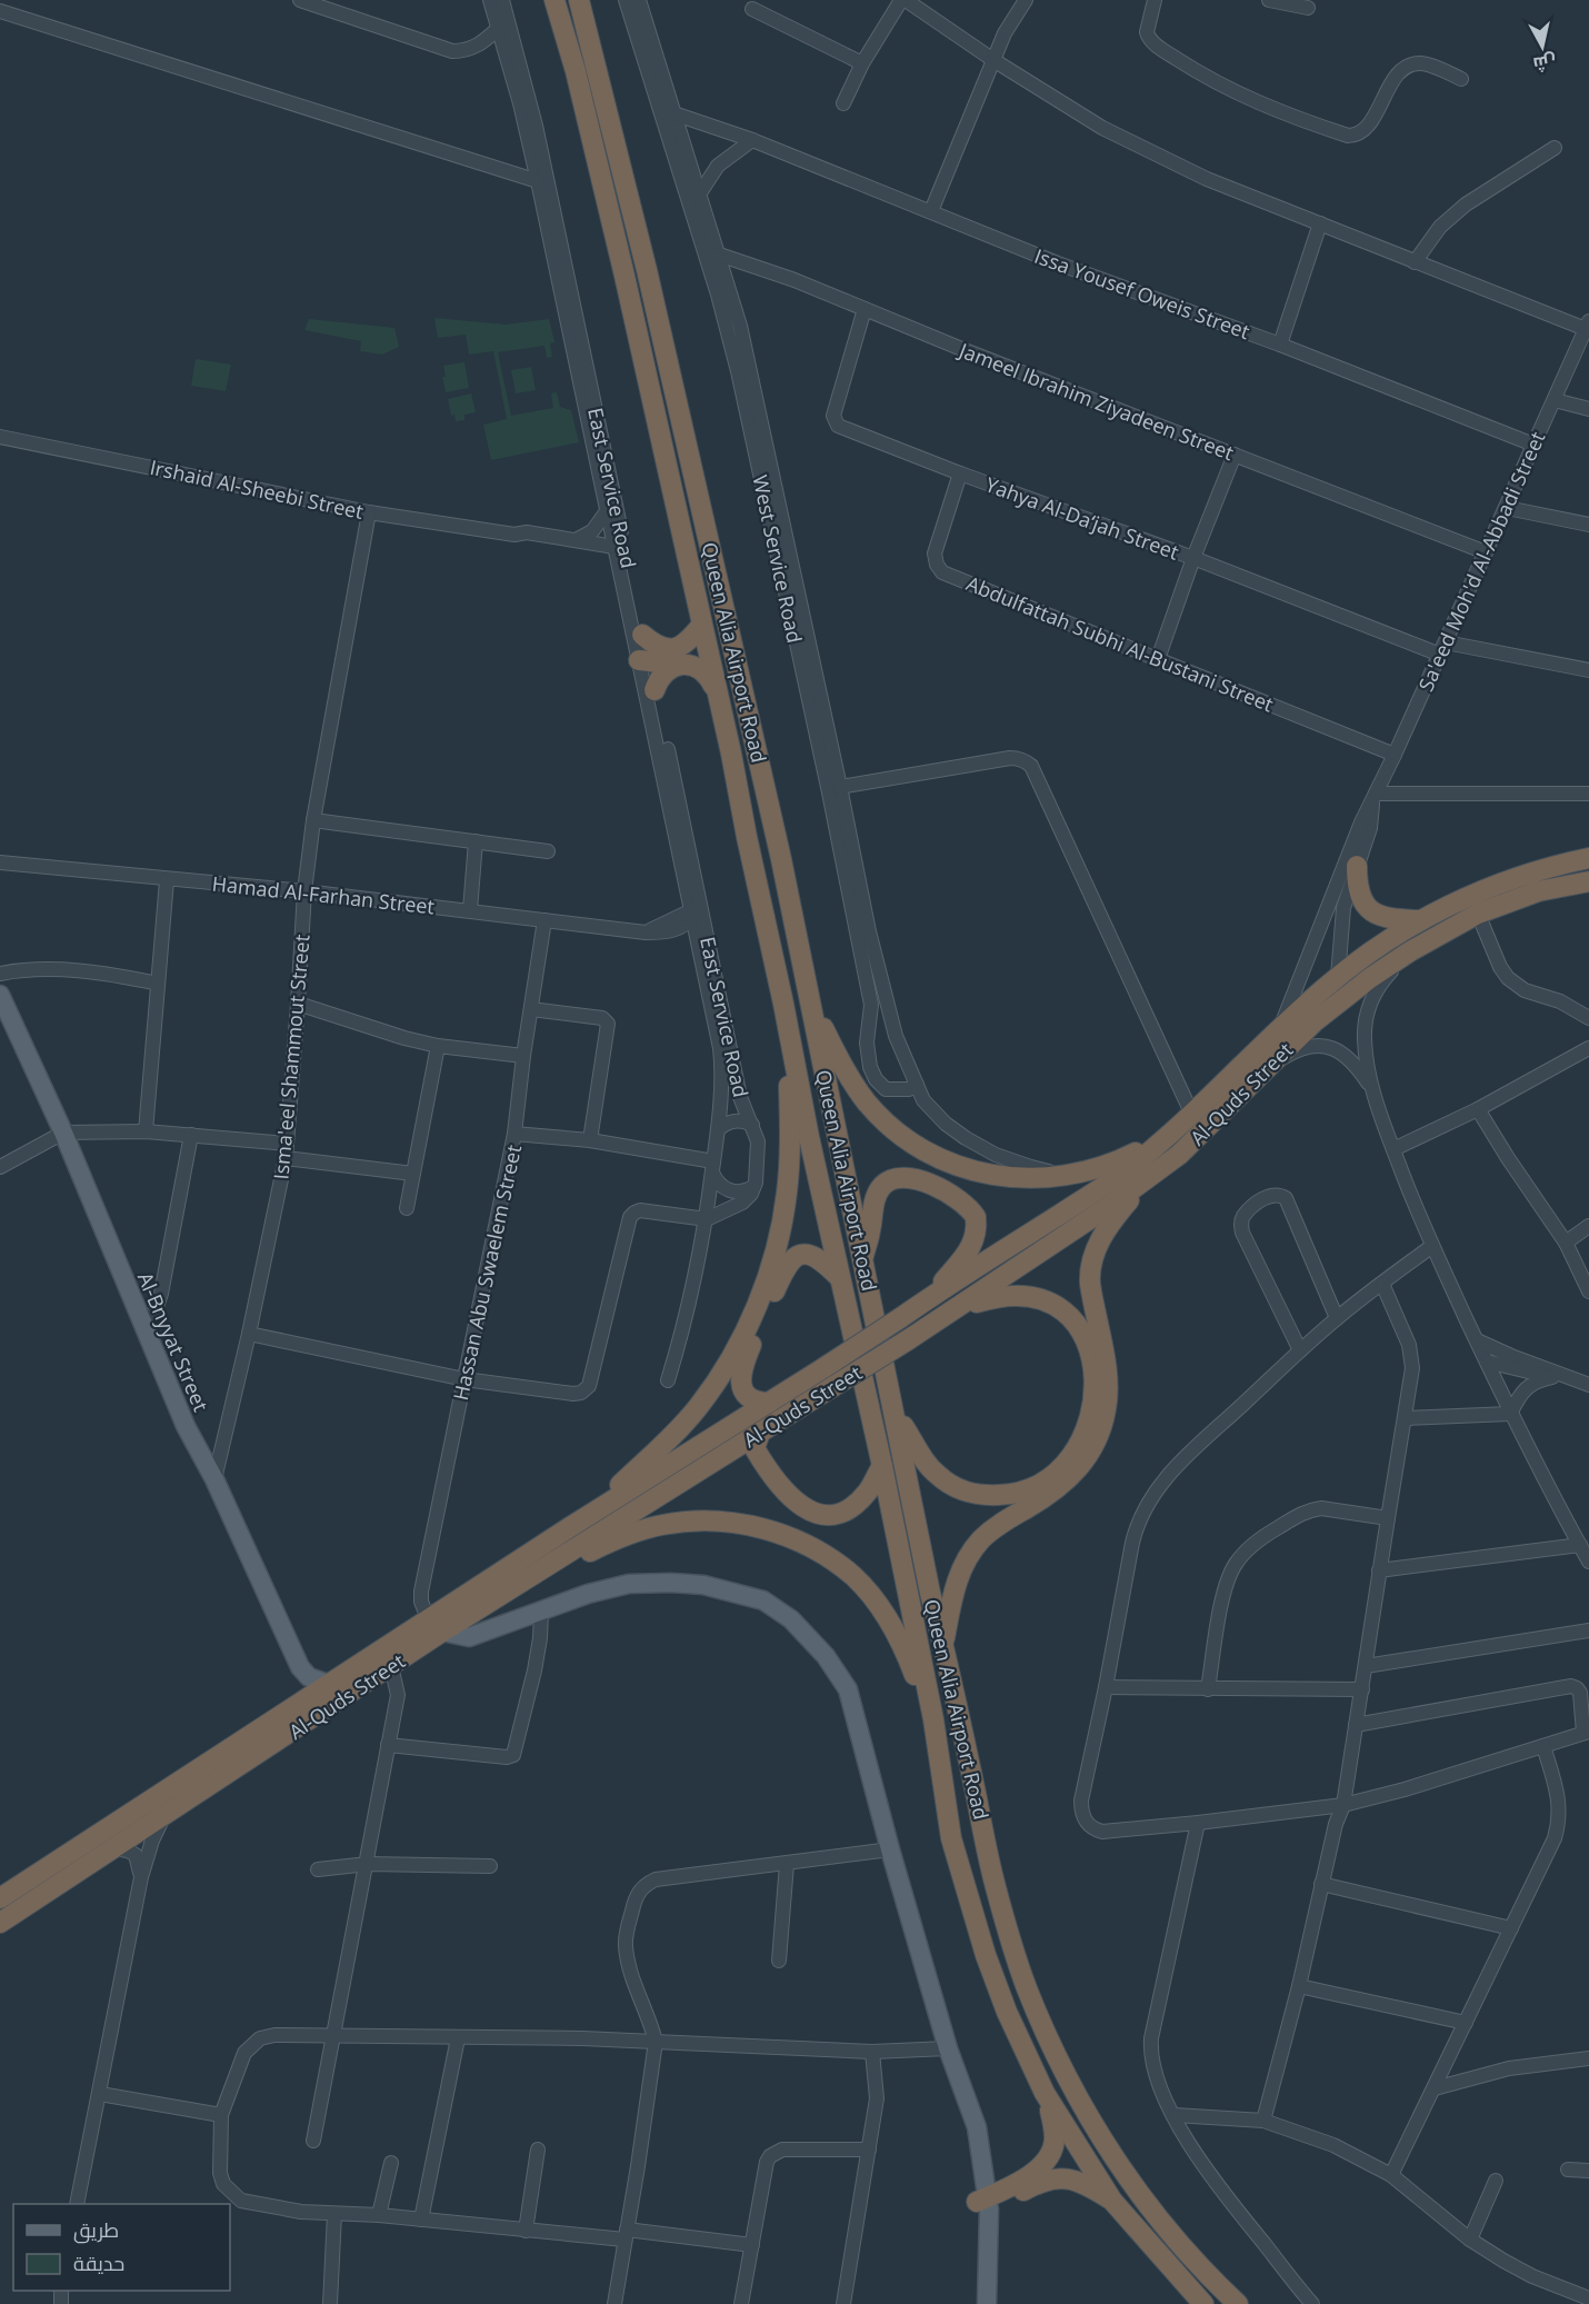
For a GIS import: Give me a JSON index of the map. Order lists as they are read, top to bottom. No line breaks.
{"streets":{"highway":["Queen Alia Airport Road","Al-Quds Street"],"main road":["Al-Bnyyat Street"],"street":["Issa Yousef Oweis Street","Jameel Ibrahim Ziyadeen Street","East Service Road","Irshaid Al-Sheebi Street","Yahya Al-Da‘jah Street","West Service Road","Sa'eed Moh'd Al-Abbadi Street","Abdulfattah Subhi Al-Bustani Street","Hamad Al-Farhan Street","Isma'eel Shammout Street","Hassan Abu Swaelem Street"]},"crossings":[["Issa Yousef Oweis Street","West Service Road"],["Issa Yousef Oweis Street","Sa'eed Moh'd Al-Abbadi Street"],["Jameel Ibrahim Ziyadeen Street","Yahya Al-Da‘jah Street"],["Jameel Ibrahim Ziyadeen Street","West Service Road"],["Jameel Ibrahim Ziyadeen Street","Sa'eed Moh'd Al-Abbadi Street"],["East Service Road","Irshaid Al-Sheebi Street"],["East Service Road","Hamad Al-Farhan Street"],["Irshaid Al-Sheebi Street","Isma'eel Shammout Street"],["Yahya Al-Da‘jah Street","Sa'eed Moh'd Al-Abbadi Street"],["Yahya Al-Da‘jah Street","Abdulfattah Subhi Al-Bustani Street"],["Sa'eed Moh'd Al-Abbadi Street","Abdulfattah Subhi Al-Bustani Street"],["Sa'eed Moh'd Al-Abbadi Street","Al-Quds Street"],["Hamad Al-Farhan Street","Isma'eel Shammout Street"],["Hamad Al-Farhan Street","Hassan Abu Swaelem Street"],["Isma'eel Shammout Street","Al-Bnyyat Street"],["Al-Quds Street","Hassan Abu Swaelem Street"],["Al-Quds Street","Al-Bnyyat Street"]],"legend":["طريق","حديقة"],"north":"bottom"}
